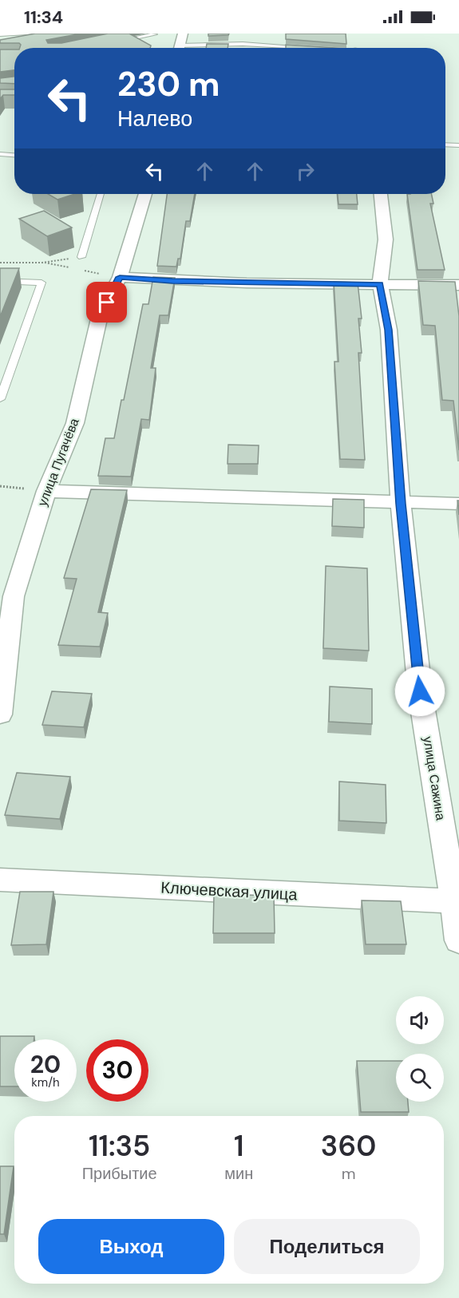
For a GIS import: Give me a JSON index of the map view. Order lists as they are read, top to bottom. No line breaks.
{"streets":{"street":["улица Пугачёва","улица Сажина","Ключевская улица"]},"crossings":[["улица Сажина","Ключевская улица"]],"page":{"status":"11:34","turn":["230 m","Налево"],"speed":"20 km/h","limit":"30","eta":["11:35","Прибытие","1","мин","360","m"],"buttons":["Выход","Поделиться"]}}
